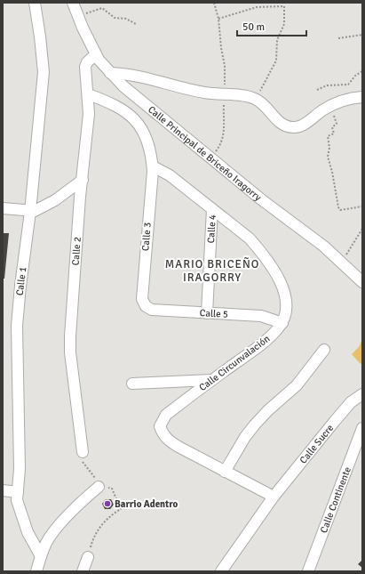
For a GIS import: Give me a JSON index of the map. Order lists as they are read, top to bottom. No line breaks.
{"streets":{"street":["Calle Principal de Briceño Iragorry","Calle 4","Calle 3","Calle 2","Calle 1","Calle 5","Calle Circunvalación","Calle Sucre","Calle Continente"]},"crossings":[["Calle Principal de Briceño Iragorry","Calle 2"],["Calle 4","Calle 5"],["Calle 3","Calle 5"],["Calle 5","Calle Circunvalación"],["Calle Circunvalación","Calle Sucre"]],"districts":["MARIO BRICEÑO IRAGORRY"],"places":["Barrio Adentro"],"scale_bar":"50 m"}
